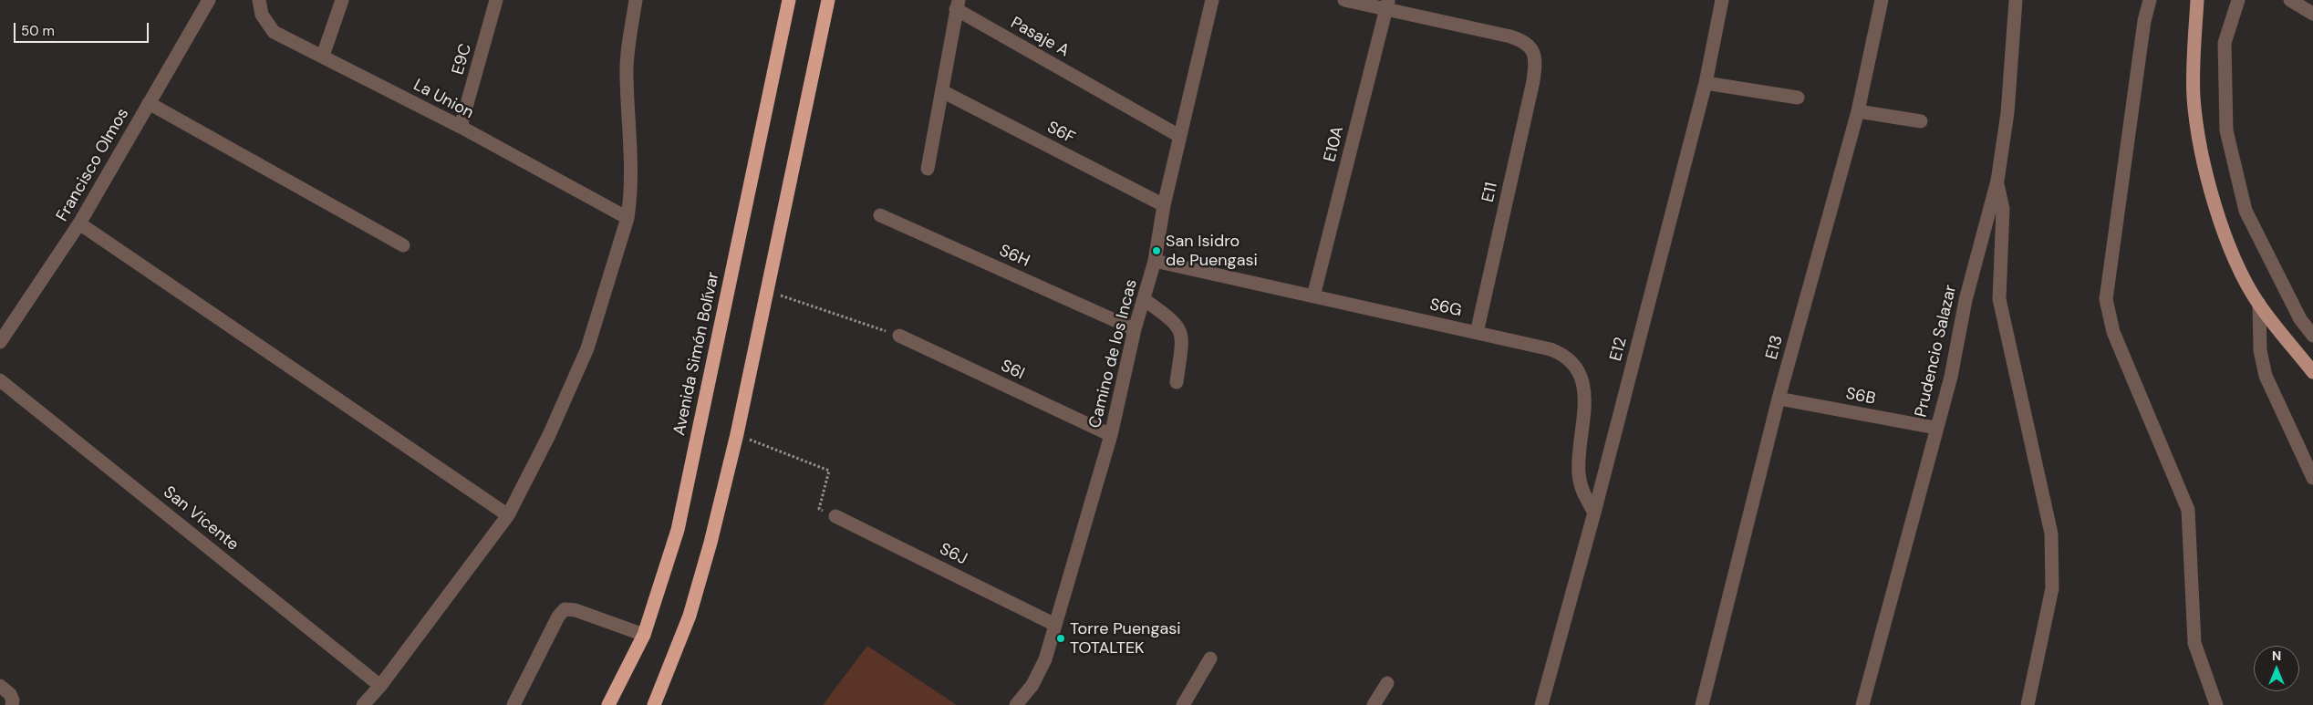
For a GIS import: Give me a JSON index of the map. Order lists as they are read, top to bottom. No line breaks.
{"streets":{"highway":["Avenida Simón Bolívar"],"street":["Pasaje A","E9C","La Union","S6F","E10A","Francisco Olmos","E11","S6H","S6G","E13","E12","Prudencio Salazar","Camino de los Incas","S6I","S6B","San Vicente","S6J"]},"crossings":[["Pasaje A","S6F"],["Pasaje A","Camino de los Incas"],["E9C","La Union"],["S6F","Camino de los Incas"],["E10A","E11"],["E10A","S6G"],["E11","S6G"],["S6H","Camino de los Incas"],["S6G","E12"],["S6G","Camino de los Incas"],["E13","S6B"],["Prudencio Salazar","S6B"],["Camino de los Incas","S6I"],["Camino de los Incas","S6J"]],"places":["San Isidro de Puengasi","Torre Puengasi TOTALTEK"],"scale_bar":"50 m","north":"top"}
